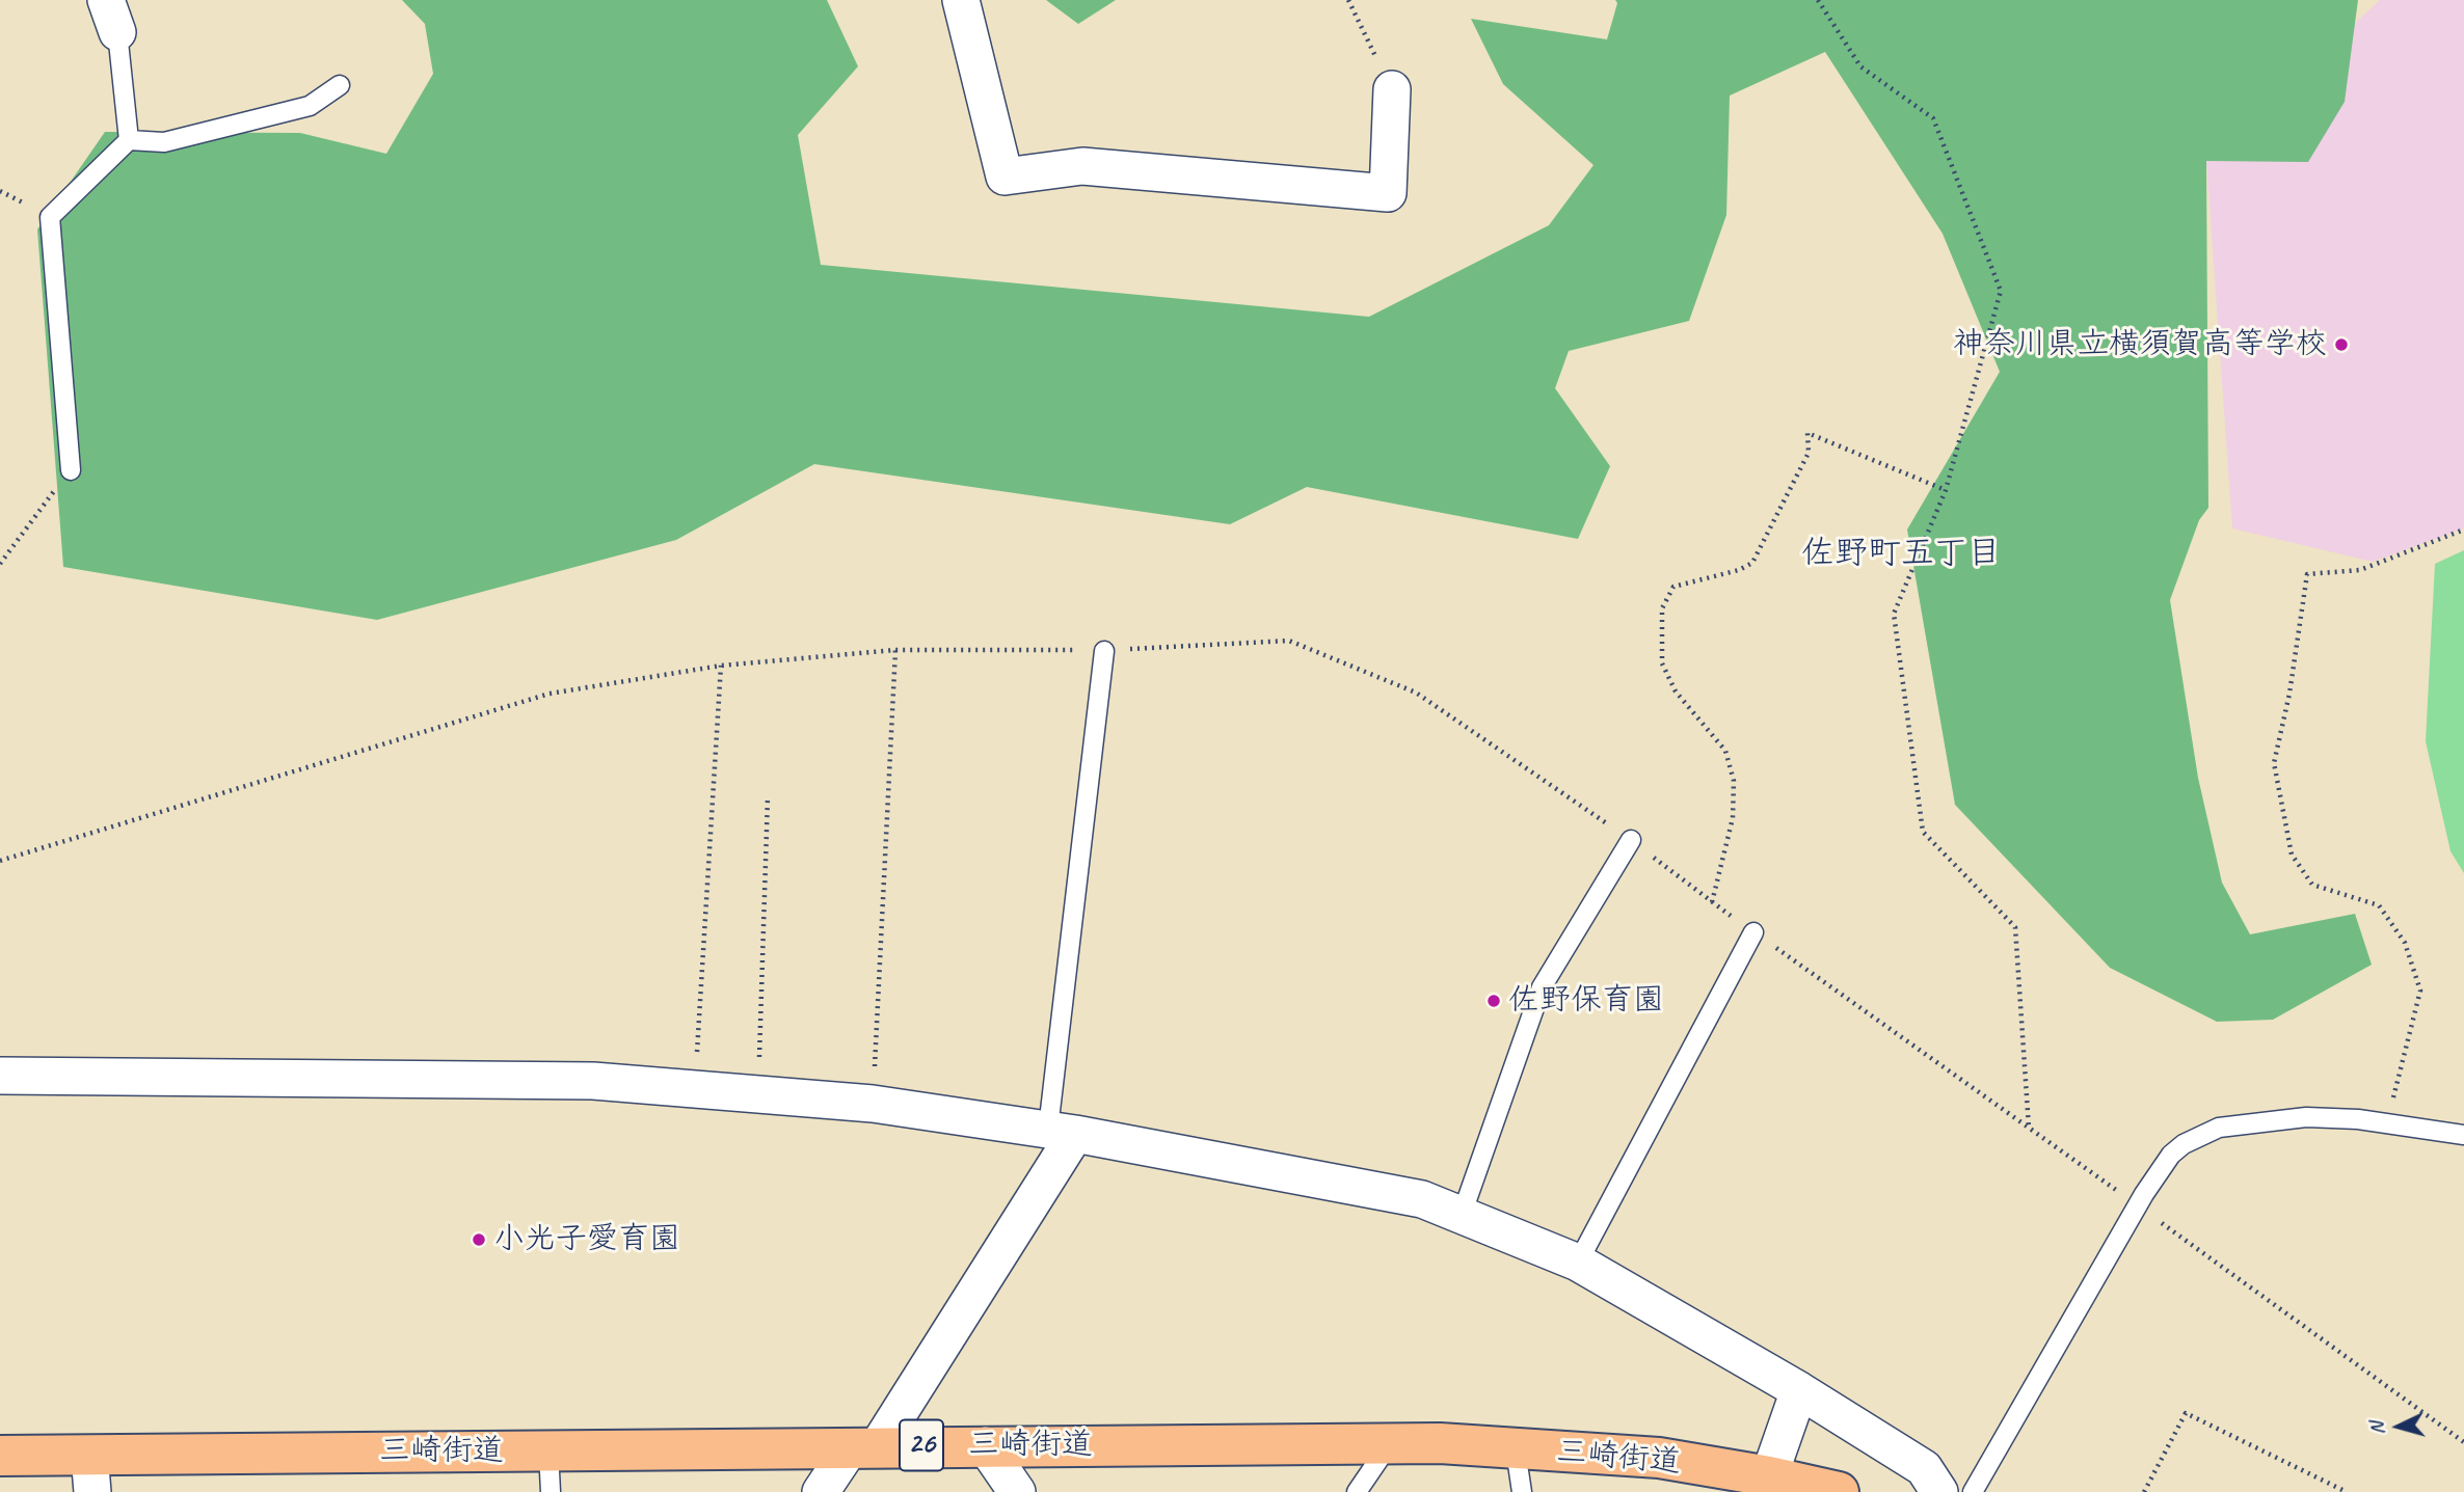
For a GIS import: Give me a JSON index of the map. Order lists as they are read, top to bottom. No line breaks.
{"streets":{"main road":["26","三崎街道"]},"districts":["佐野町五丁目"],"places":["神奈川県立横須賀高等学校","佐野保育園","小光子愛育園"],"north":"left"}
